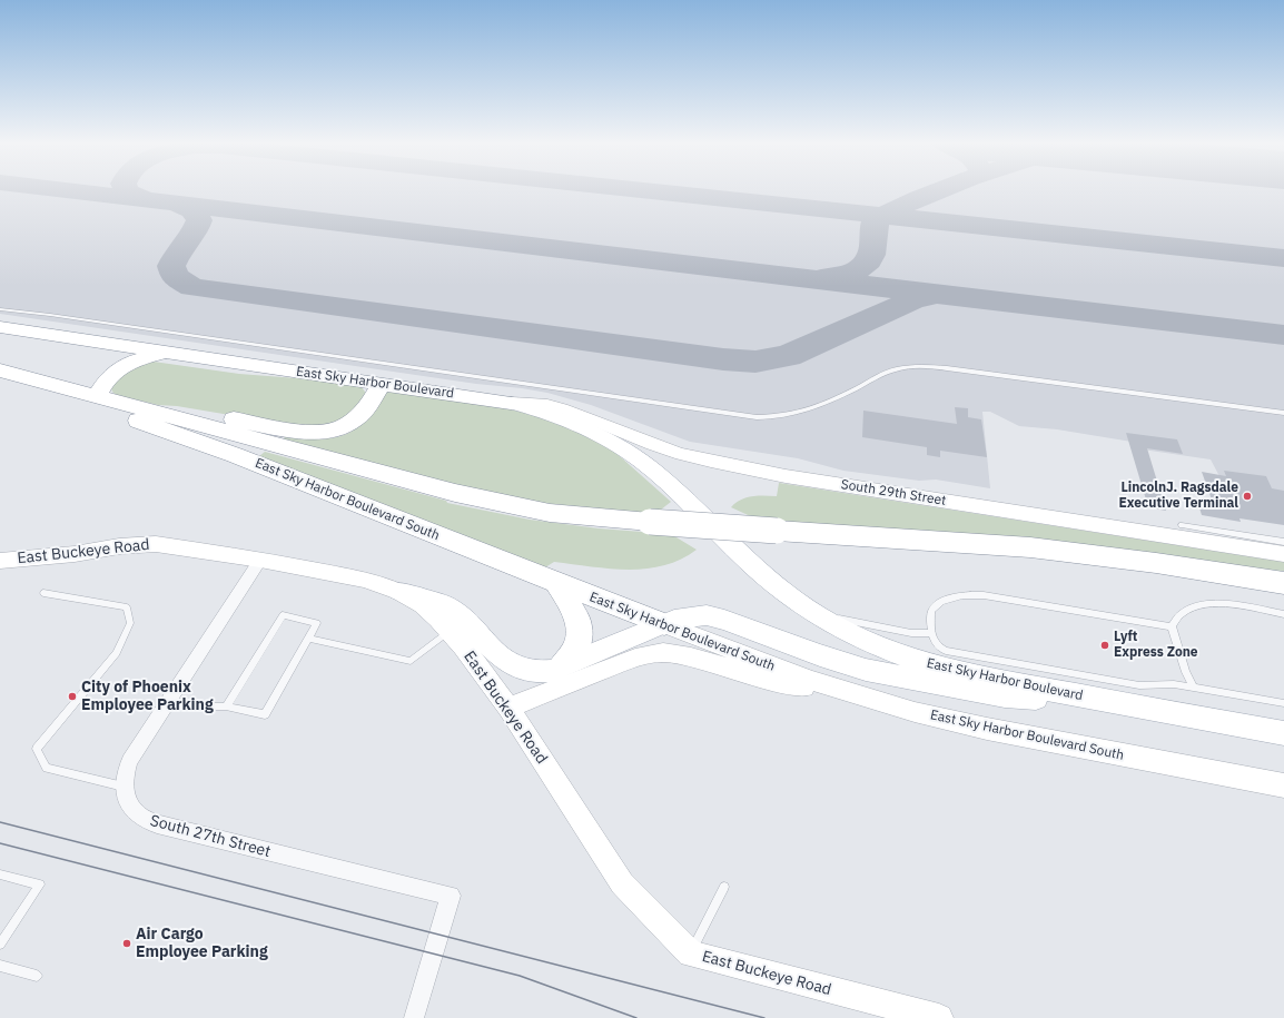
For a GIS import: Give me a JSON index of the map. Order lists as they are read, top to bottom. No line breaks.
{"streets":{"highway":["East Sky Harbor Boulevard","East Sky Harbor Boulevard South"],"street":["South 29th Street","East Buckeye Road","South 27th Street"]},"crossings":[["East Sky Harbor Boulevard","South 29th Street"]],"places":["LincolnJ. Ragsdale Executive Terminal","Lyft Express Zone","City of Phoenix Employee Parking","Air Cargo Employee Parking"]}
